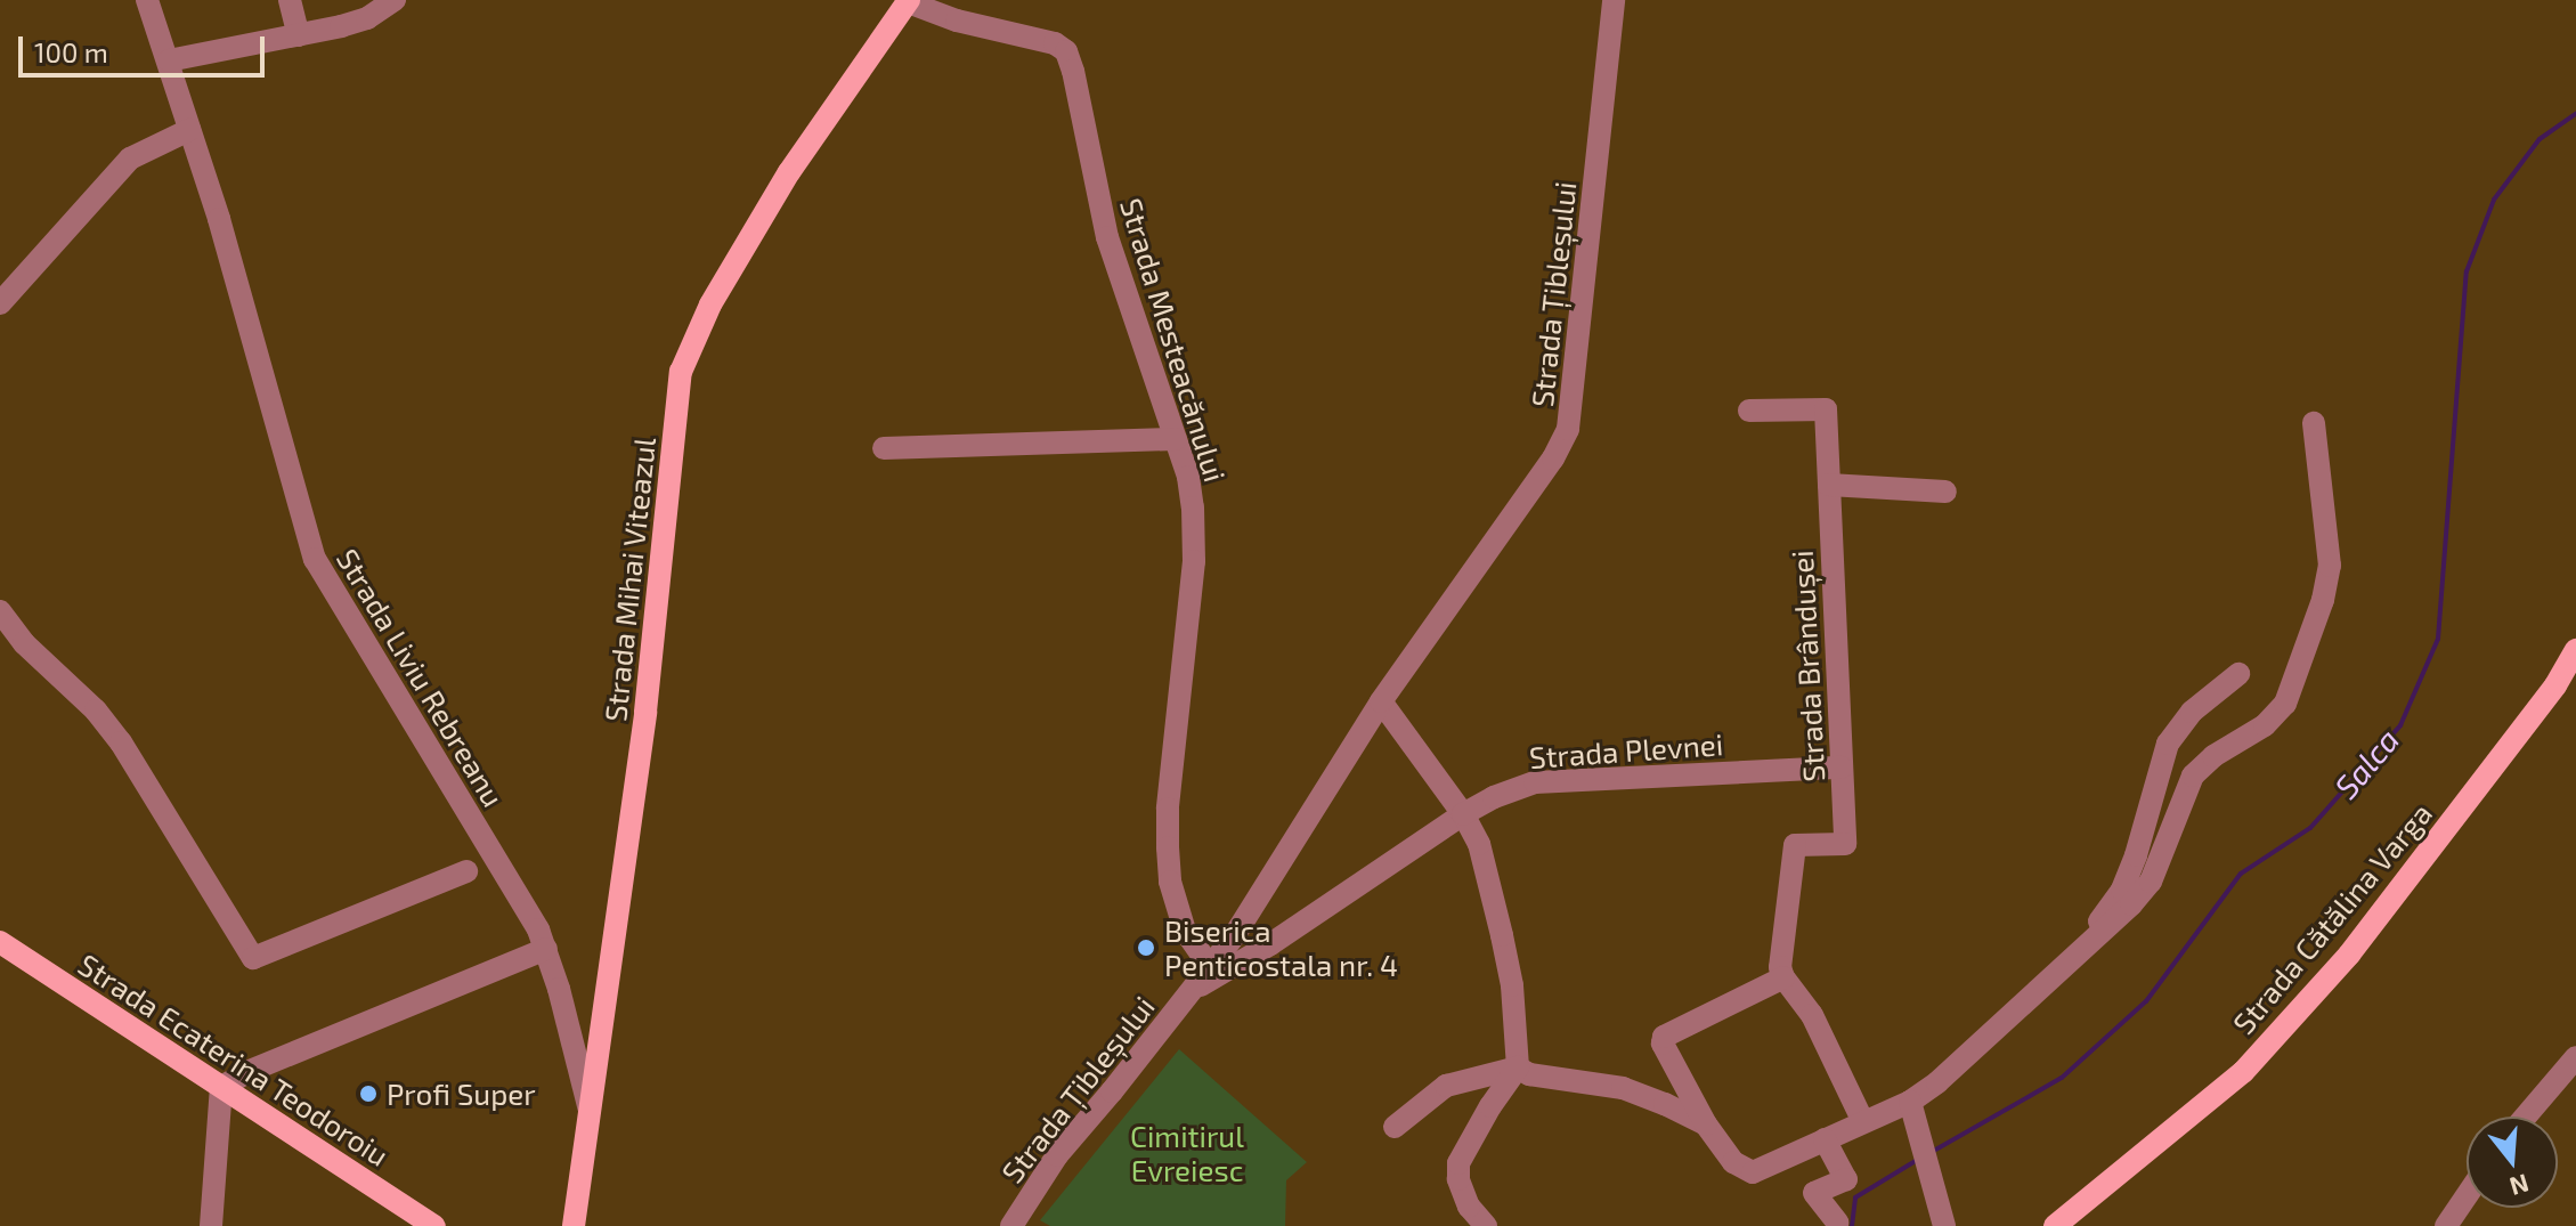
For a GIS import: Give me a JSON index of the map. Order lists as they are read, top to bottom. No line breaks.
{"streets":{"main road":["Strada Mihai Viteazul","Strada Cătălina Varga","Strada Ecaterina Teodoroiu"],"street":["Strada Țibleșului","Strada Mesteacănului","Strada Brândușei","Strada Liviu Rebreanu","Strada Plevnei"]},"crossings":[["Strada Țibleșului","Strada Mesteacănului"],["Strada Țibleșului","Strada Plevnei"],["Strada Mesteacănului","Strada Mihai Viteazul"],["Strada Mihai Viteazul","Strada Liviu Rebreanu"],["Strada Brândușei","Strada Plevnei"]],"water":["Salca"],"parks":["Cimitirul Evreiesc"],"places":["Biserica Penticostala nr. 4","Profi Super"],"scale_bar":"100 m","north":"bottom"}
